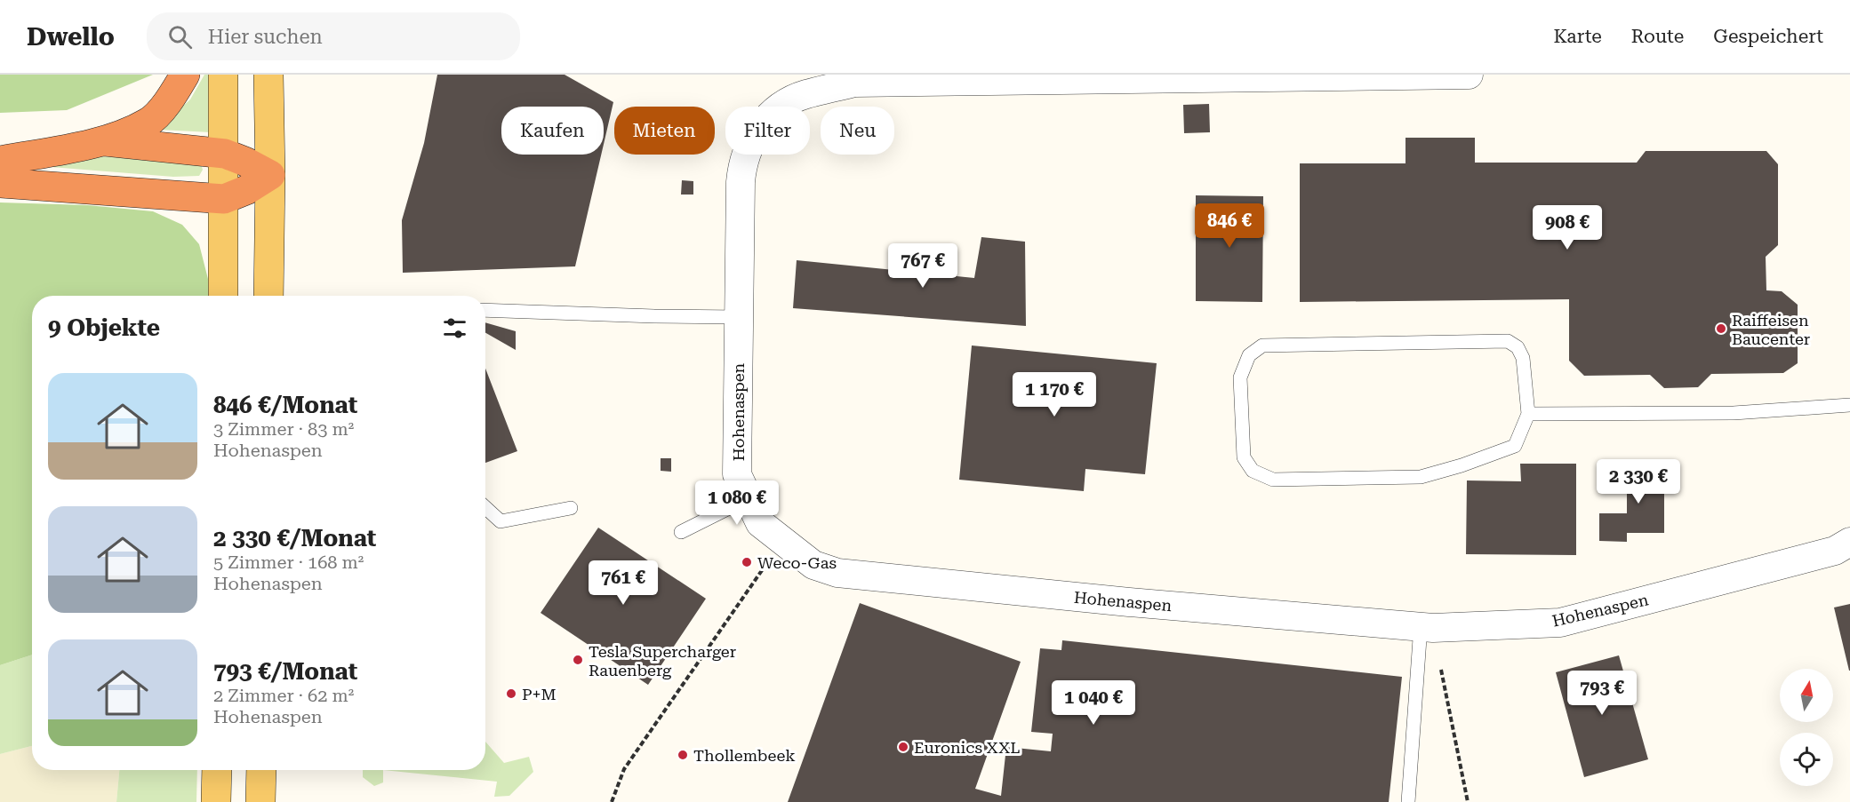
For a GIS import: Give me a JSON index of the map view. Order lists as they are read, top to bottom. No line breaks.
{"streets":{"street":["Hohenaspen"]},"places":["Raiffeisen Baucenter","Weco-Gas","Tesla Supercharger Rauenberg","P+M","Euronics XXL","Thollembeek"],"north":"top","page":{"header":"Dwello","search":"Hier suchen","nav":["Karte","Route","Gespeichert"],"chip":["Kaufen","Mieten","Filter","Neu"],"price":["846 €","908 €","767 €","1 170 €","2 330 €","1 080 €","761 €","793 €","1 040 €"],"heading":"9 Objekte","list":[{"name":"846 €/Monat","note":"3 Zimmer · 83 m² · Hohenaspen"},{"name":"2 330 €/Monat","note":"5 Zimmer · 168 m² · Hohenaspen"},{"name":"793 €/Monat","note":"2 Zimmer · 62 m² · Hohenaspen"}]}}
